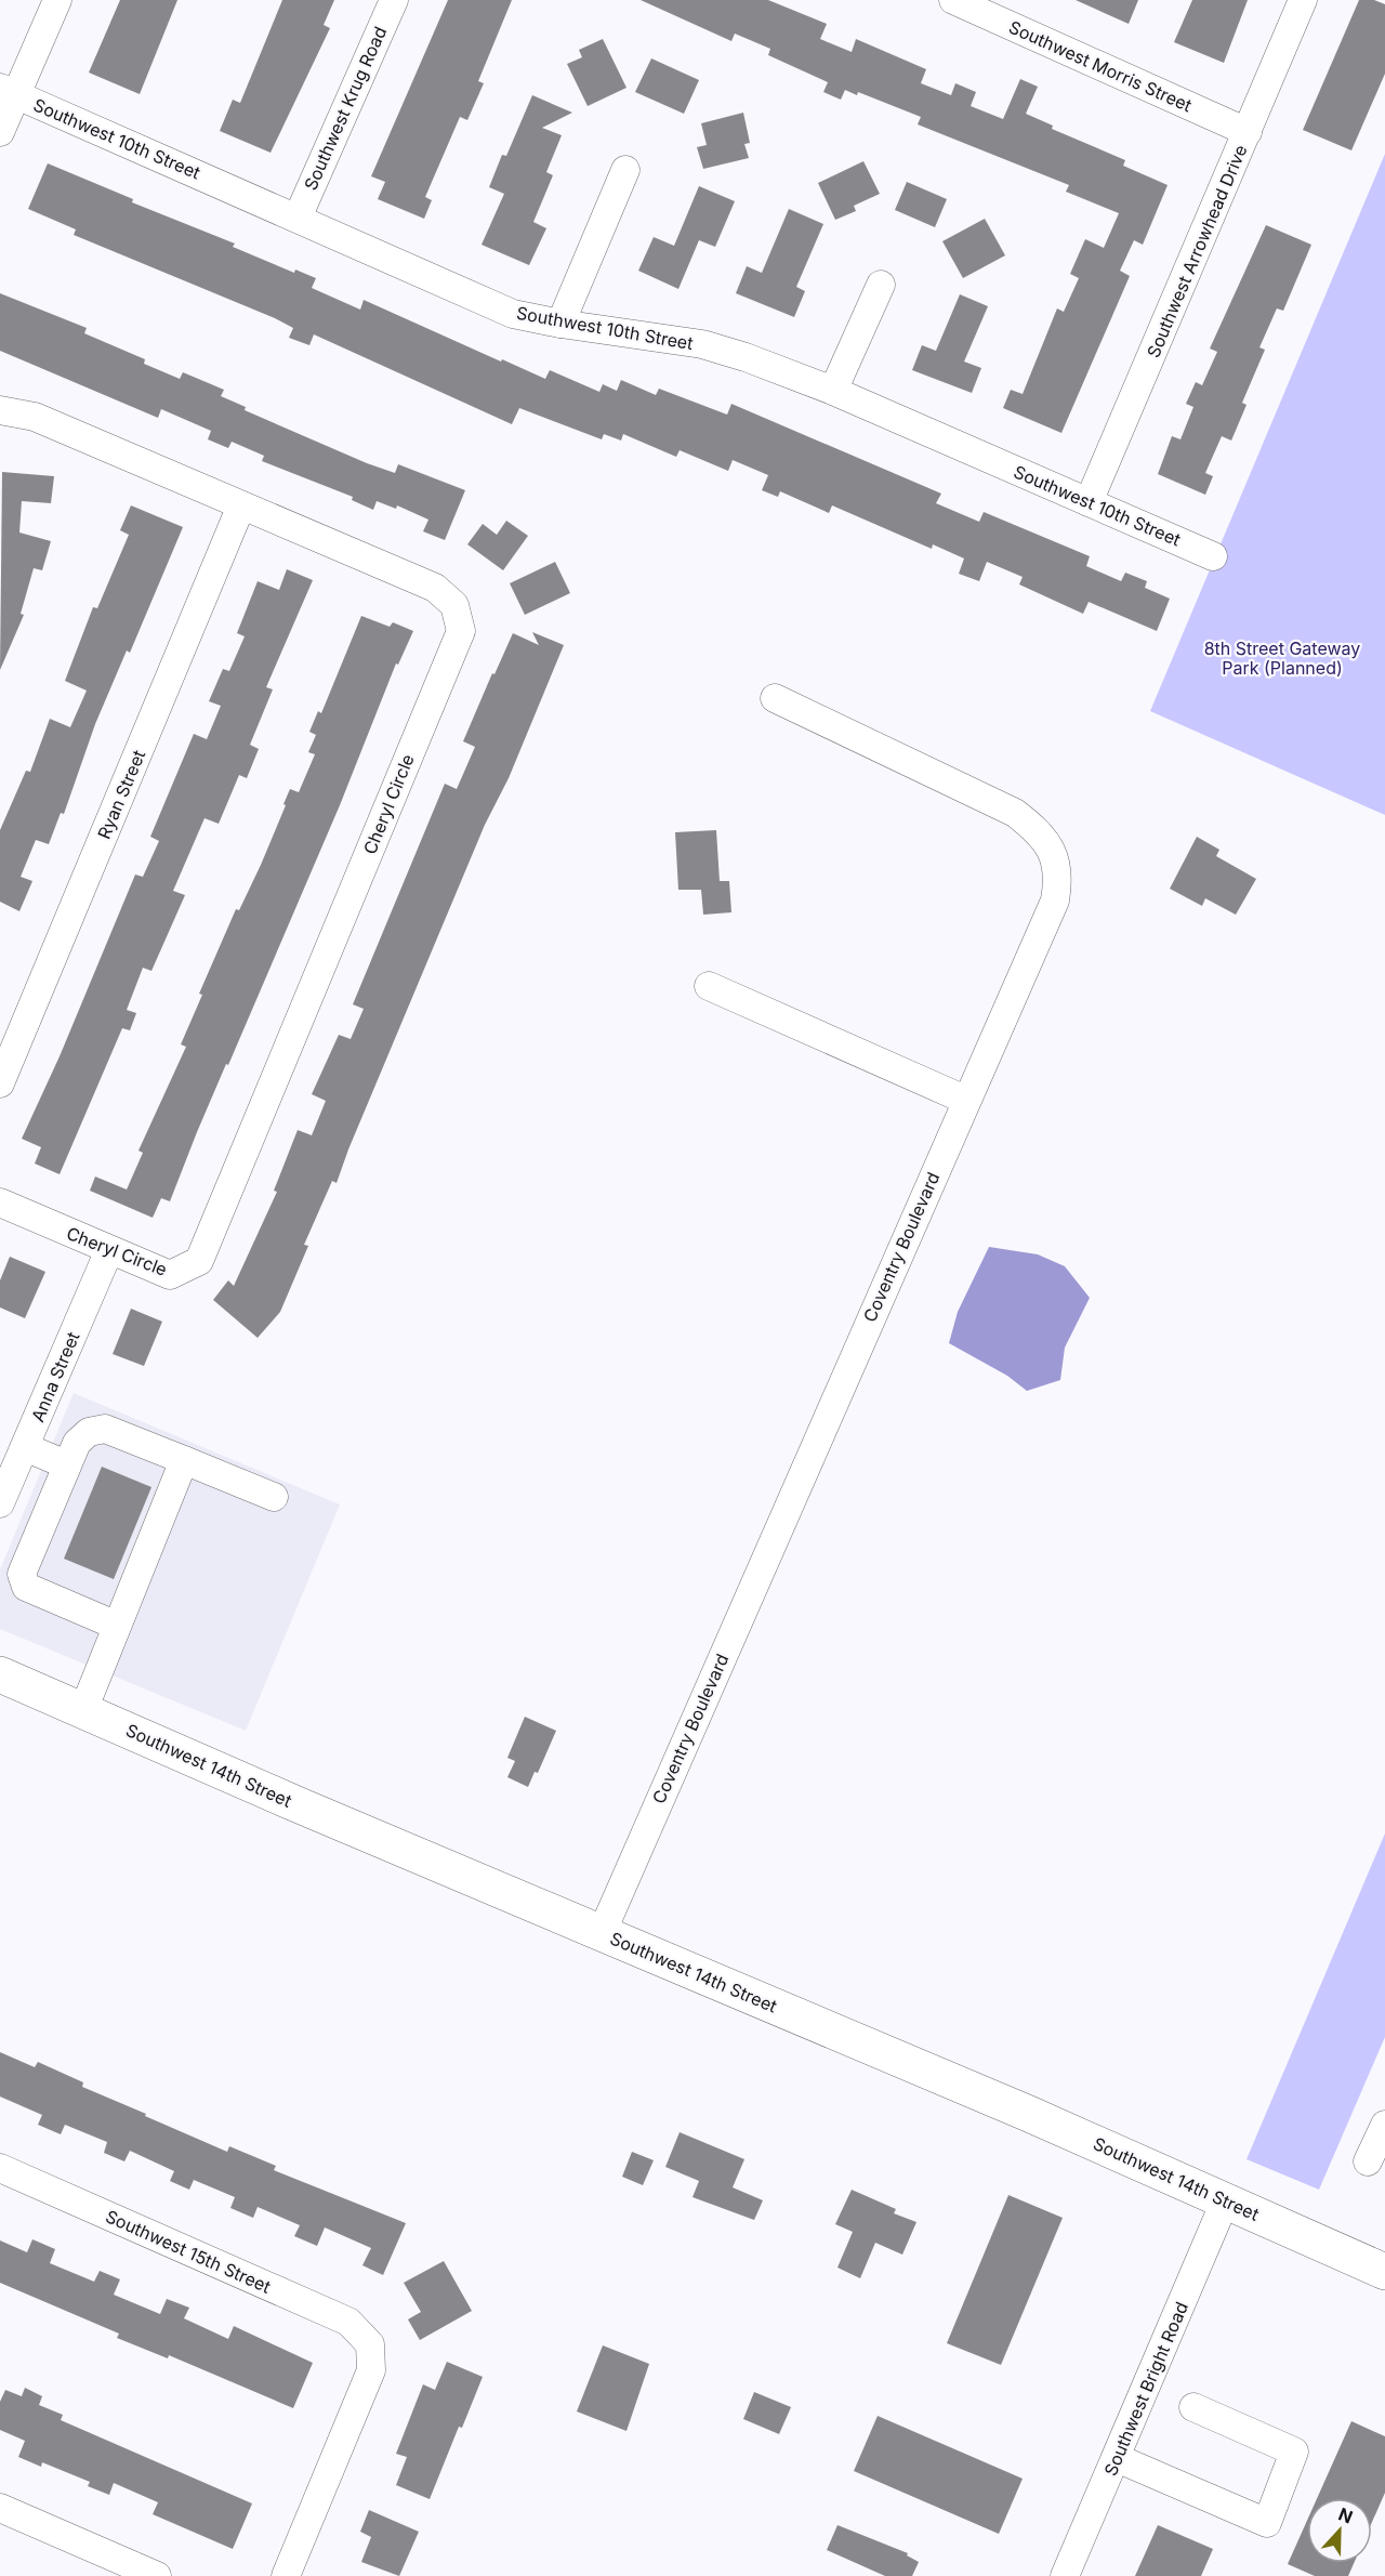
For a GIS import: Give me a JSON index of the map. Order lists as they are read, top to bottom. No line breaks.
{"streets":{"main road":["Southwest 14th Street"],"street":["Southwest Morris Street","Southwest Krug Road","Southwest 10th Street","Southwest Arrowhead Drive","Ryan Street","Cheryl Circle","Coventry Boulevard","Anna Street","Southwest 15th Street","Southwest Bright Road"]},"crossings":[["Southwest Morris Street","Southwest Arrowhead Drive"],["Southwest Krug Road","Southwest 10th Street"],["Southwest 10th Street","Southwest Arrowhead Drive"],["Ryan Street","Cheryl Circle"],["Cheryl Circle","Anna Street"],["Coventry Boulevard","Southwest 14th Street"],["Southwest 14th Street","Southwest Bright Road"]],"parks":["8th Street Gateway Park (Planned)"],"north":"top"}
